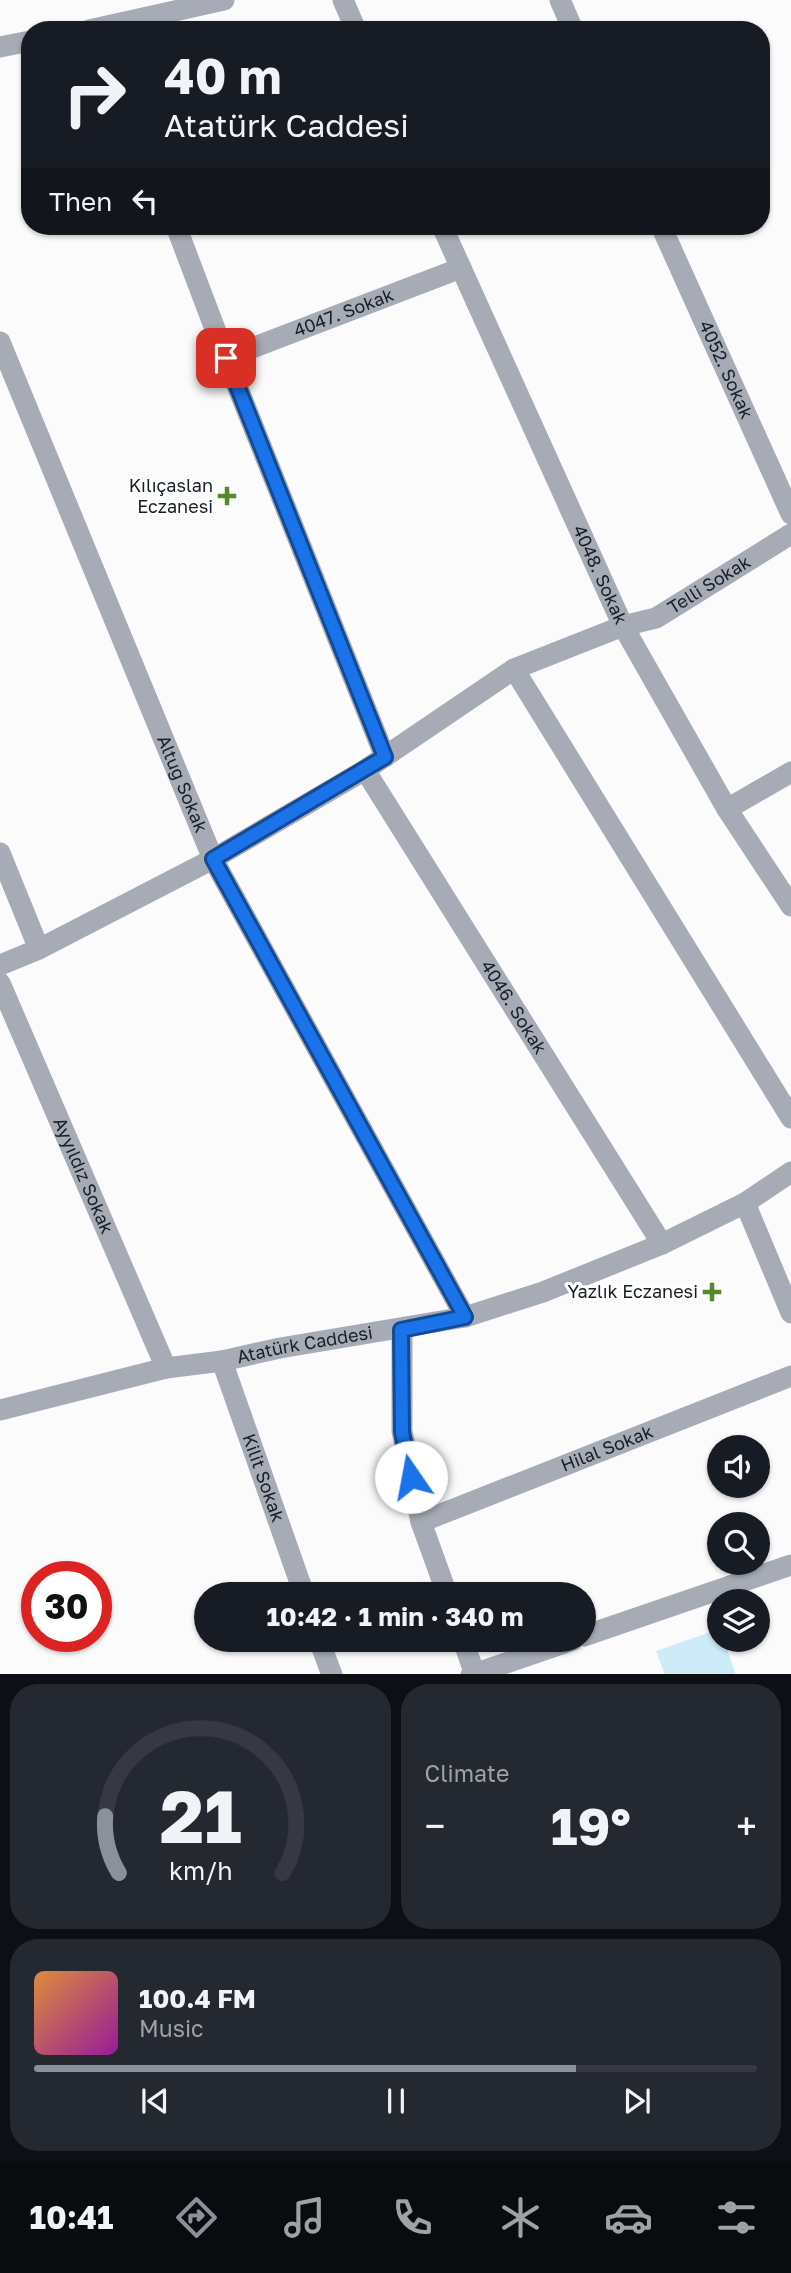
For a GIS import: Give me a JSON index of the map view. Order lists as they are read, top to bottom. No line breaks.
{"streets":{"street":["4047. Sokak","4052. Sokak","4048. Sokak","Telli Sokak","Altuğ Sokak","4046. Sokak","Ayyıldız Sokak","Atatürk Caddesi","Hilal Sokak","Kilit Sokak"]},"crossings":[["4047. Sokak","4048. Sokak"],["4048. Sokak","Telli Sokak"],["Telli Sokak","Altuğ Sokak"],["Telli Sokak","4046. Sokak"],["Altuğ Sokak","Atatürk Caddesi"],["4046. Sokak","Atatürk Caddesi"],["Ayyıldız Sokak","Atatürk Caddesi"],["Atatürk Caddesi","Kilit Sokak"]],"places":{"health":["Kılıçaslan Eczanesi","Yazlık Eczanesi"]},"page":{"turn":["40 m","Atatürk Caddesi"],"then":"Then","limit":"30","trip":"10:42 · 1 min · 340 m","tile":"Climate","heat":["−","19°","+"],"song":["100.4 FM","Music"],"tabs":"10:41","gauge":["21","km/h"]}}
